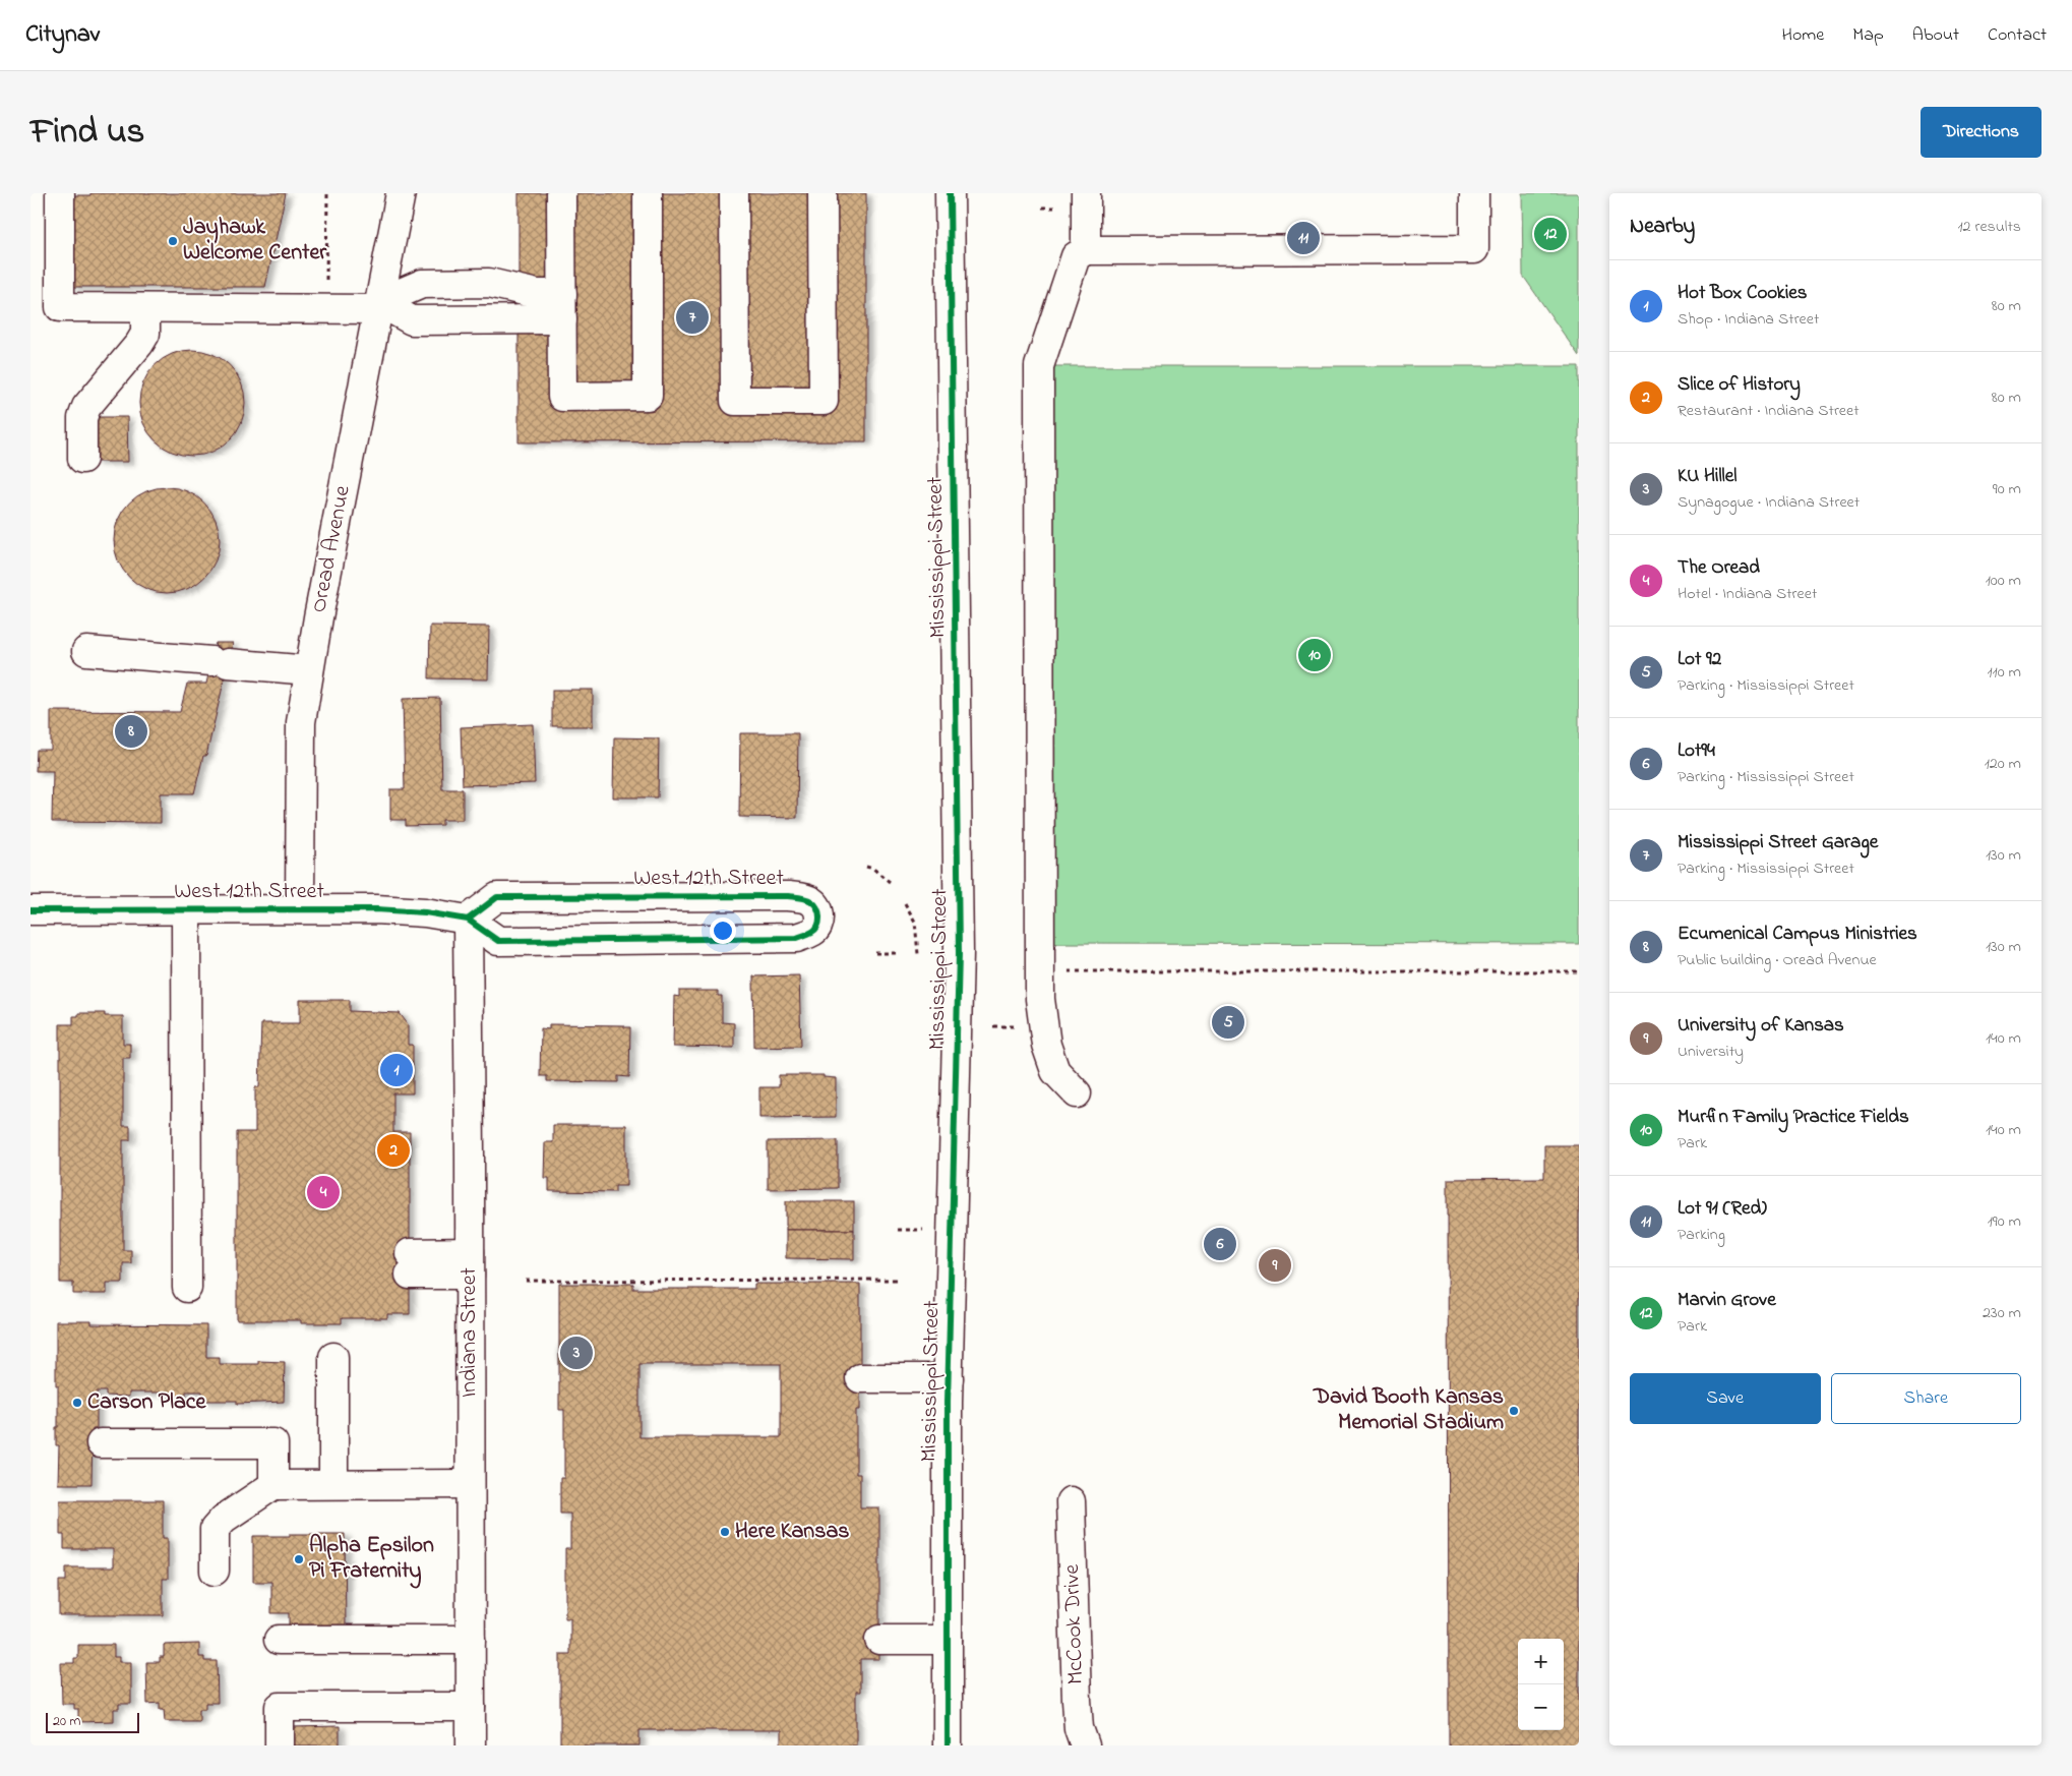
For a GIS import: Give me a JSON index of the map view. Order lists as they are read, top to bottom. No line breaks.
{"streets":{"street":["Oread Avenue","Mississippi Street","West 12th Street","Indiana Street","McCook Drive"]},"crossings":[["Oread Avenue","West 12th Street"],["West 12th Street","Indiana Street"]],"places":["Jayhawk Welcome Center","Carson Place","David Booth Kansas Memorial Stadium","Here Kansas","Alpha Epsilon Pi Fraternity"],"scale_bar":"20 m","page":{"header":"Citynav","nav":["Home","Map","About","Contact"],"title":"Find us","buttons":["Directions",["Save","Share"]],"heading":["Nearby","12 results"],"pins":["12","11","7","10","8","5","1","2","4","6","9","3"],"list":[{"mark":"1","name":"Hot Box Cookies","note":"Shop · Indiana Street","value":"80 m"},{"mark":"2","name":"Slice of History","note":"Restaurant · Indiana Street","value":"80 m"},{"mark":"3","name":"KU Hillel","note":"Synagogue · Indiana Street","value":"90 m"},{"mark":"4","name":"The Oread","note":"Hotel · Indiana Street","value":"100 m"},{"mark":"5","name":"Lot 92","note":"Parking · Mississippi Street","value":"110 m"},{"mark":"6","name":"Lot94","note":"Parking · Mississippi Street","value":"120 m"},{"mark":"7","name":"Mississippi Street Garage","note":"Parking · Mississippi Street","value":"130 m"},{"mark":"8","name":"Ecumenical Campus Ministries","note":"Public building · Oread Avenue","value":"130 m"},{"mark":"9","name":"University of Kansas","note":"University","value":"140 m"},{"mark":"10","name":"Murfin Family Practice Fields","note":"Park","value":"140 m"},{"mark":"11","name":"Lot 91 (Red)","note":"Parking","value":"190 m"},{"mark":"12","name":"Marvin Grove","note":"Park","value":"230 m"}],"map_buttons":["+","−"],"scale":"20 m"}}
